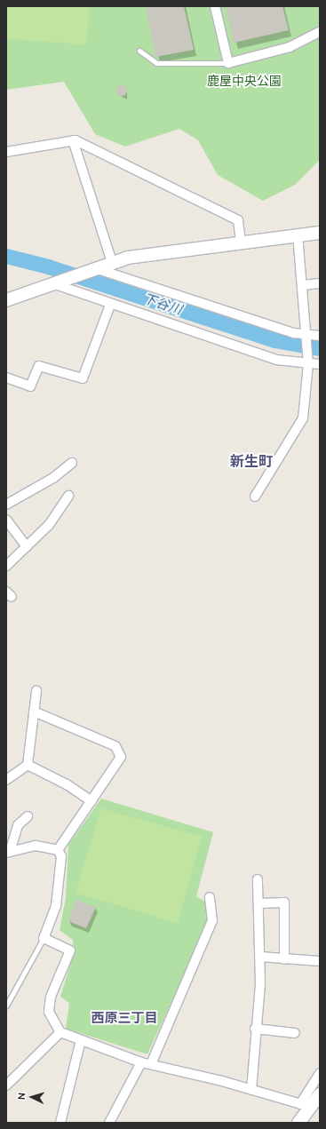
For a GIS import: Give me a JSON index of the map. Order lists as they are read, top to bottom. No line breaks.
{"districts":["新生町","西原三丁目"],"water":["下谷川"],"parks":["鹿屋中央公園"],"north":"left"}
